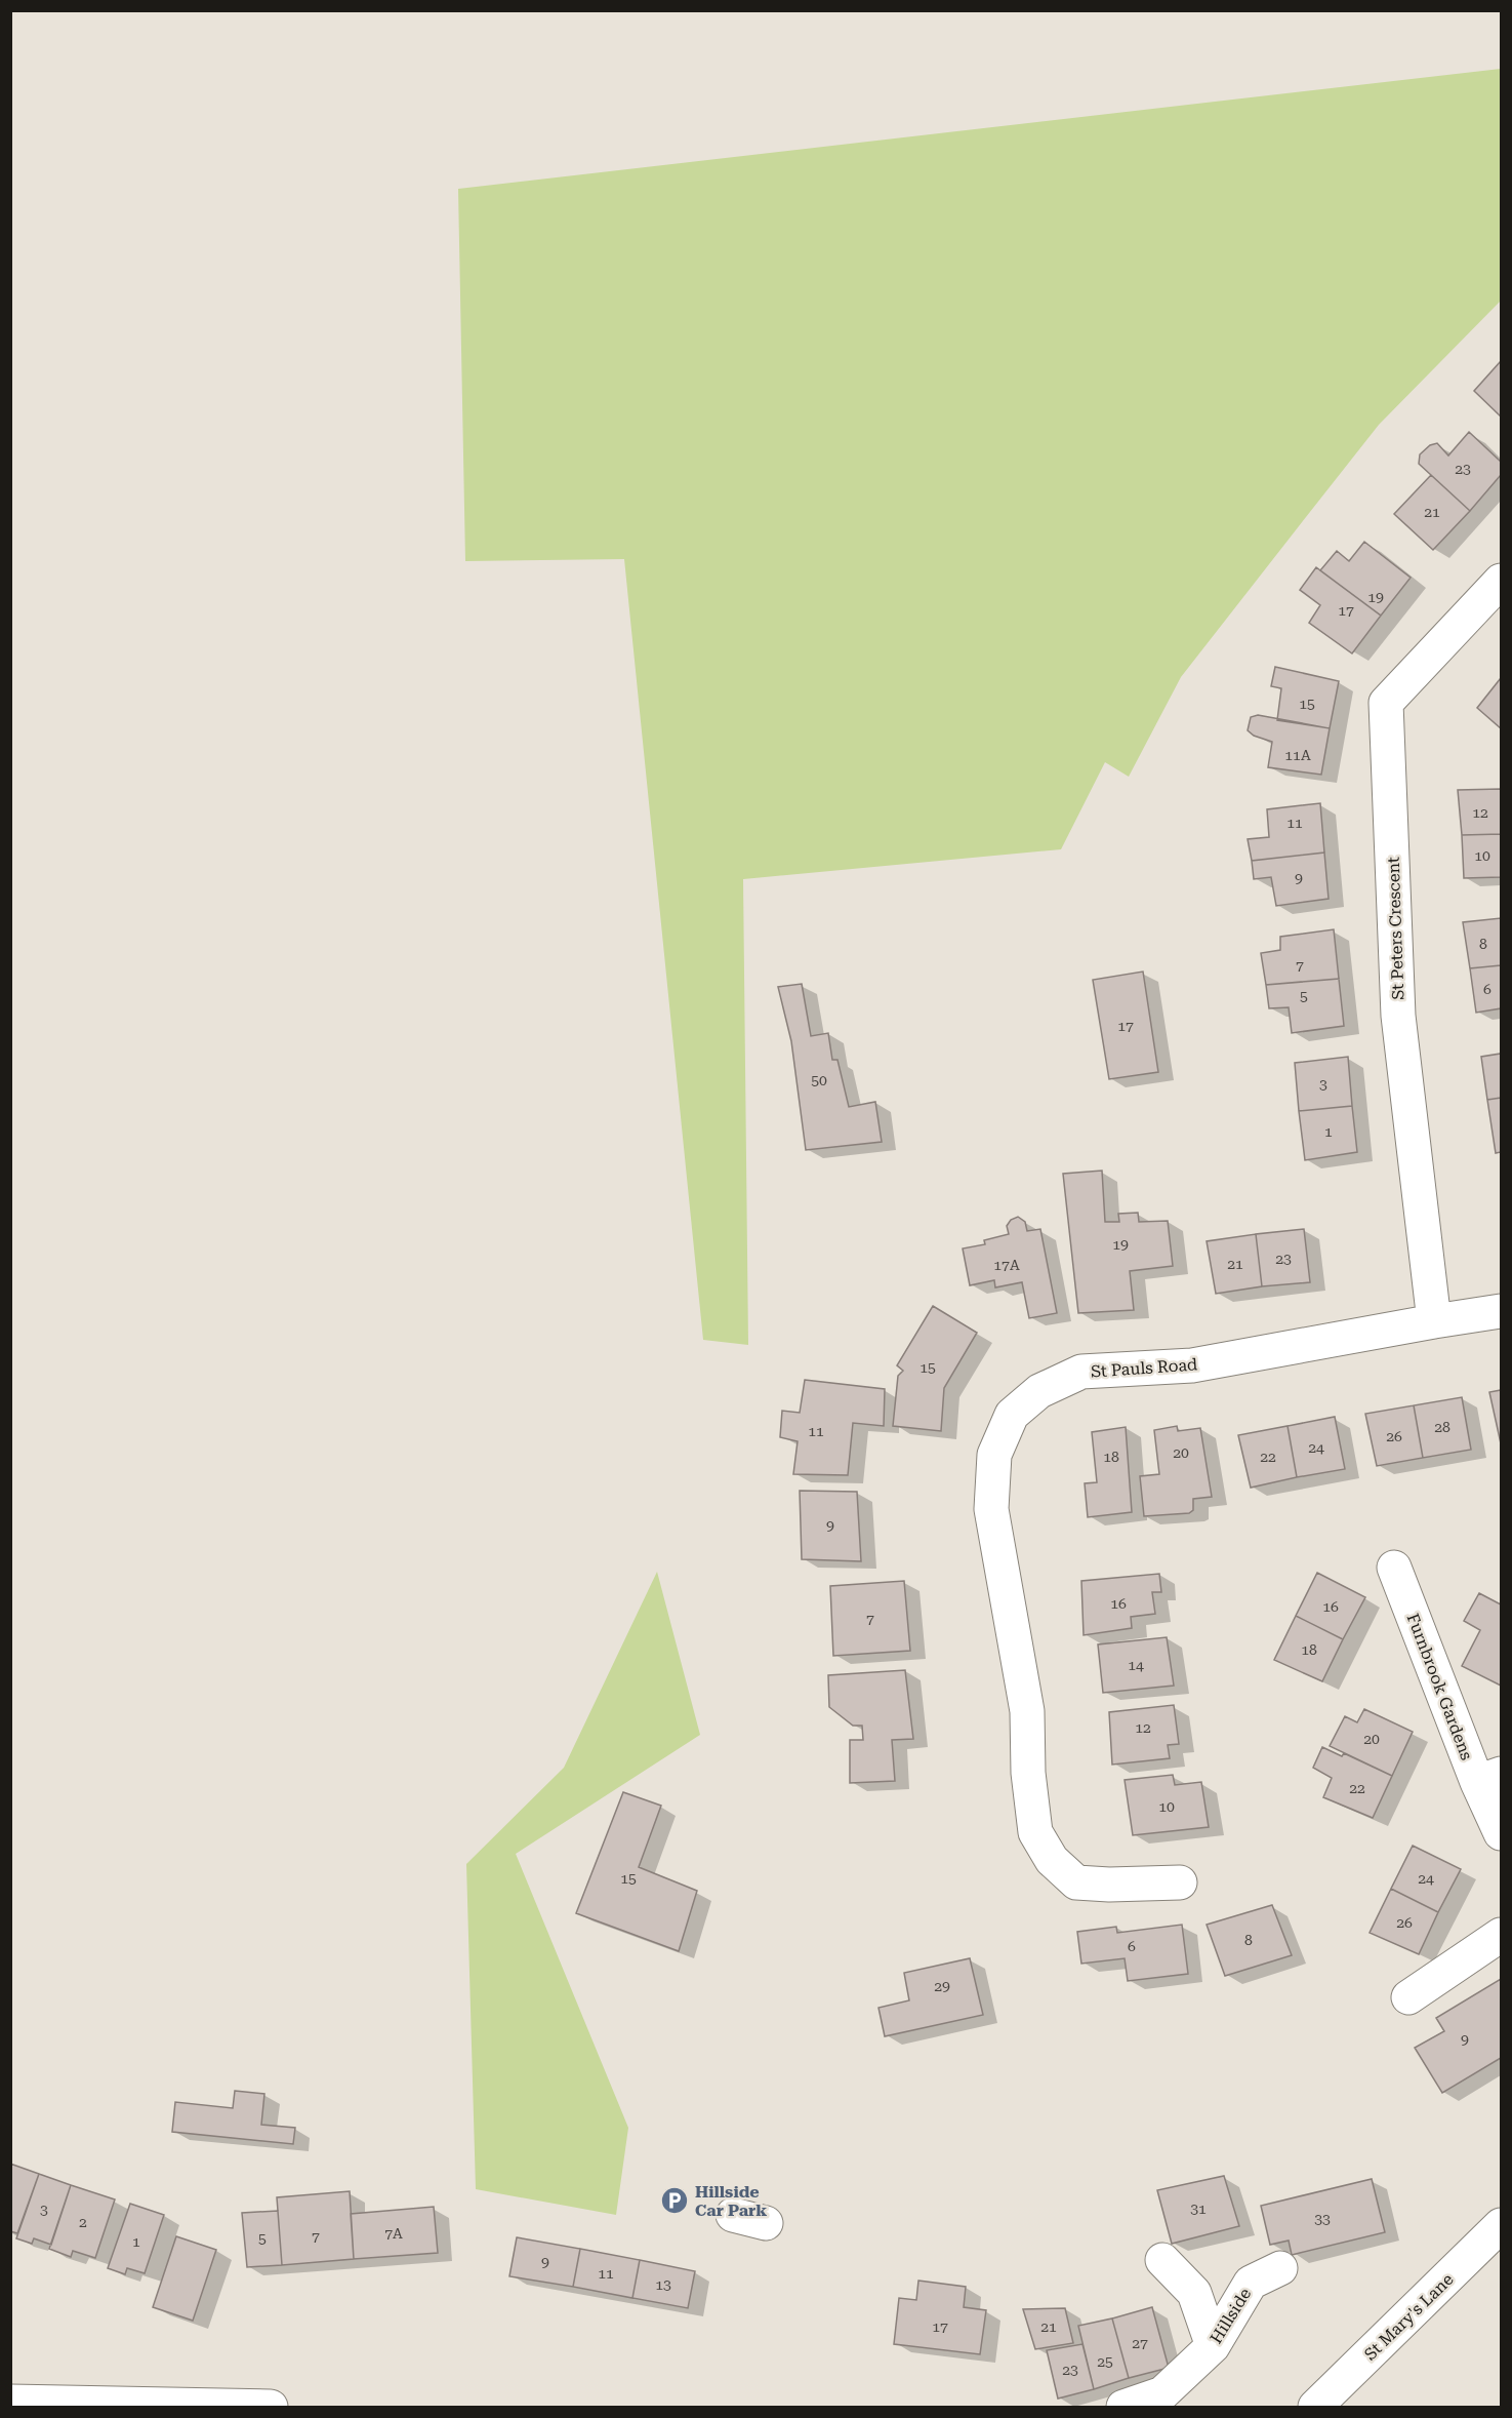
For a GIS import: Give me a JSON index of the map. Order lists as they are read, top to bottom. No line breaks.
{"streets":{"street":["St Peters Crescent","St Pauls Road","Furnbrook Gardens","Hillside","St Mary's Lane"]},"crossings":[["St Peters Crescent","St Pauls Road"]],"places":{"parking":["Hillside Car Park"]},"house_numbers":["23","21","19","17","15","11A","12","11","10","9","8","7","6","5","17","50","3","1","19","23","21","17A","15","28","11","26","24","20","18","22","9","16","16","7","18","14","12","20","22","10","15","24","26","8","6","29","9","31","3","33","2","7A","7","5","1","9","11","13","17","21","27","25","23"]}
